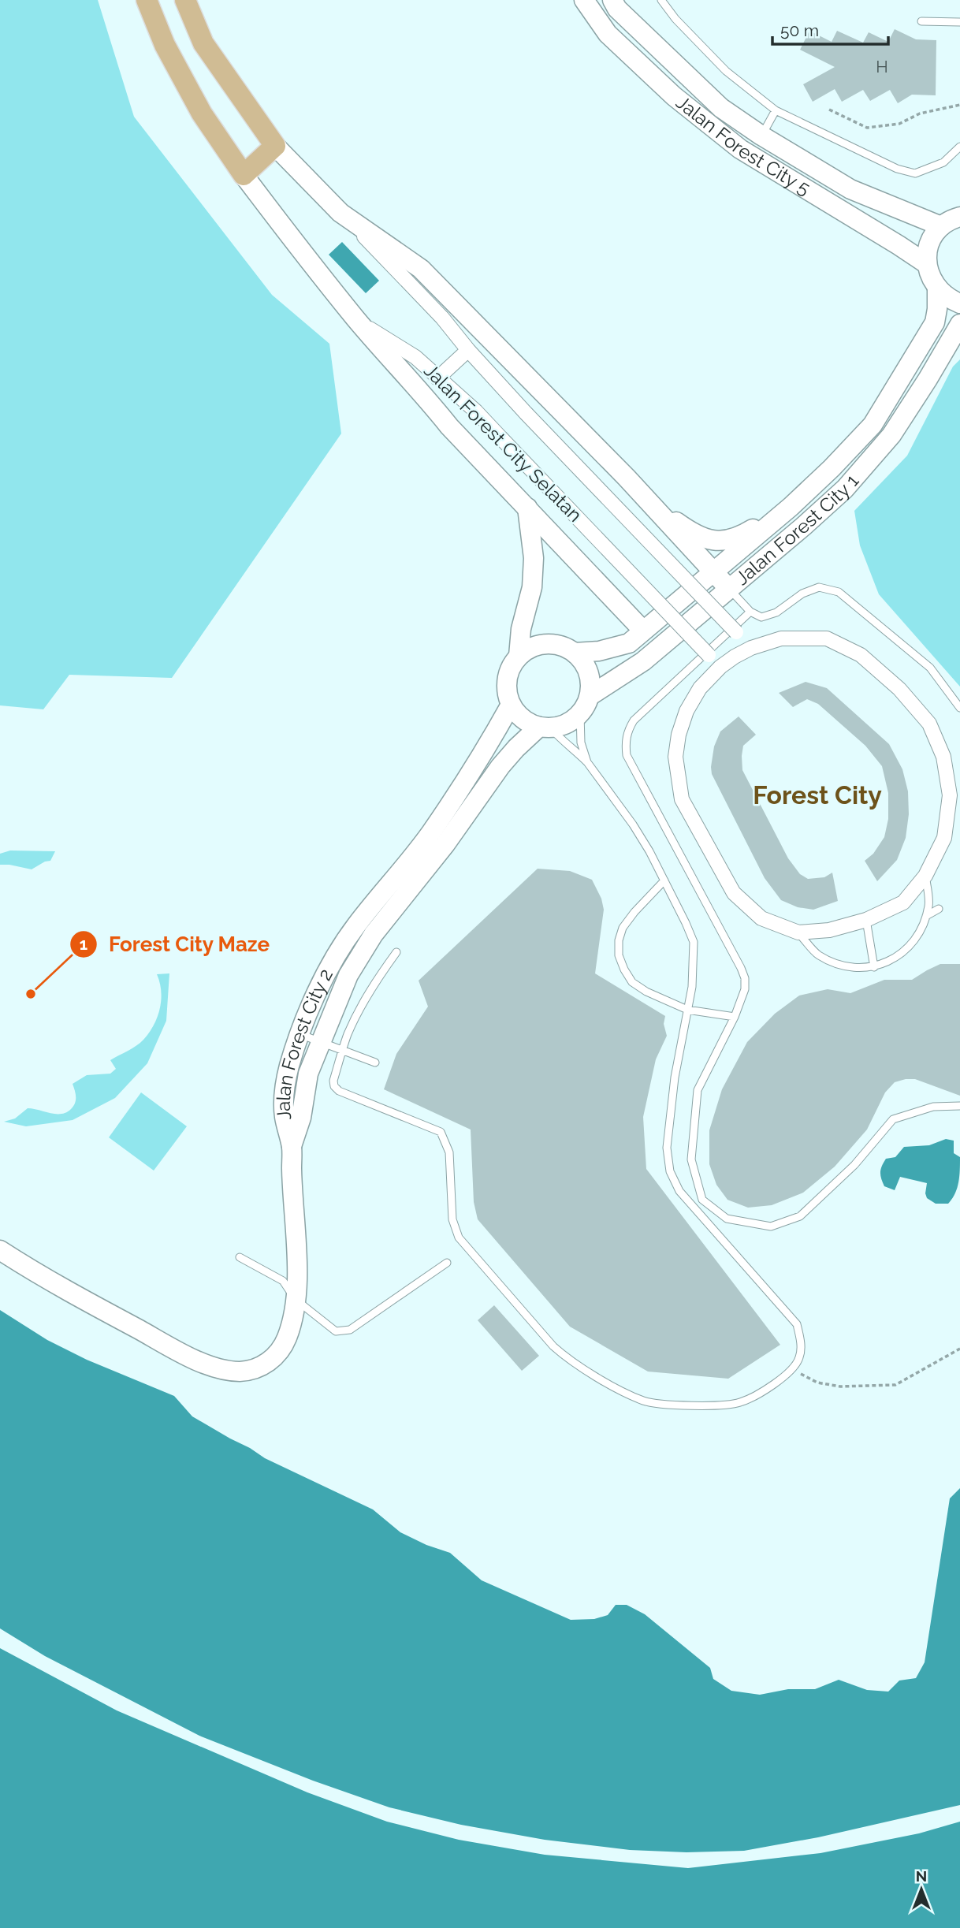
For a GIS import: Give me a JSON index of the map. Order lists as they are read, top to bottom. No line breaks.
{"streets":{"main road":["Jalan Forest City Selatan"],"street":["Jalan Forest City 5","Jalan Forest City 1","Jalan Forest City 2"]},"crossings":[["Jalan Forest City 1","Jalan Forest City 2"]],"districts":["Forest City"],"places":["Forest City Maze"],"house_numbers":["H"],"scale_bar":"50 m","north":"top"}
